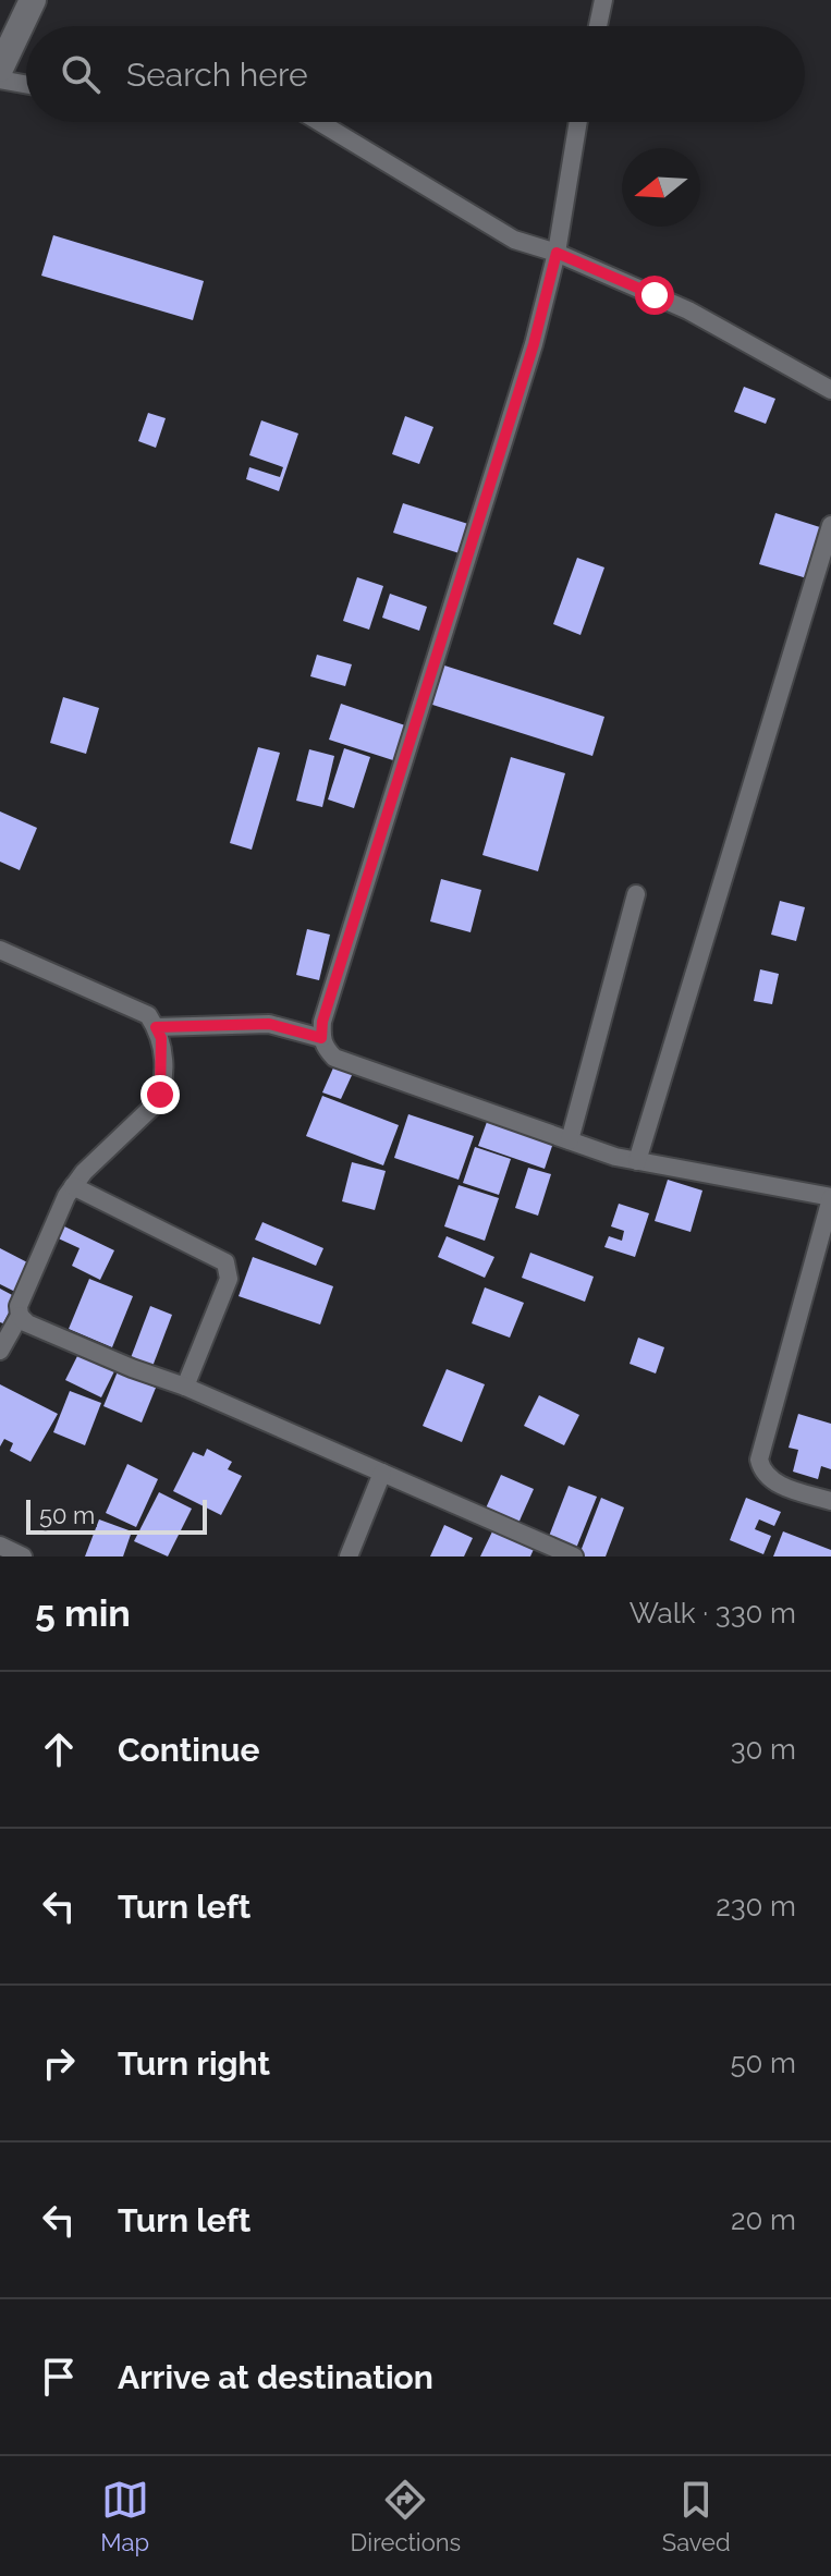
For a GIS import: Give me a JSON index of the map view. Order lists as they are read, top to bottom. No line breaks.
{"scale_bar":"50 m","north":"left","page":{"search":"Search here","scale":"50 m","heading":["5 min","Walk · 330 m"],"list":[["Continue","30 m"],["Turn left","230 m"],["Turn right","50 m"],["Turn left","20 m"],"Arrive at destination"],"nav":["Map","Directions","Saved"]}}
